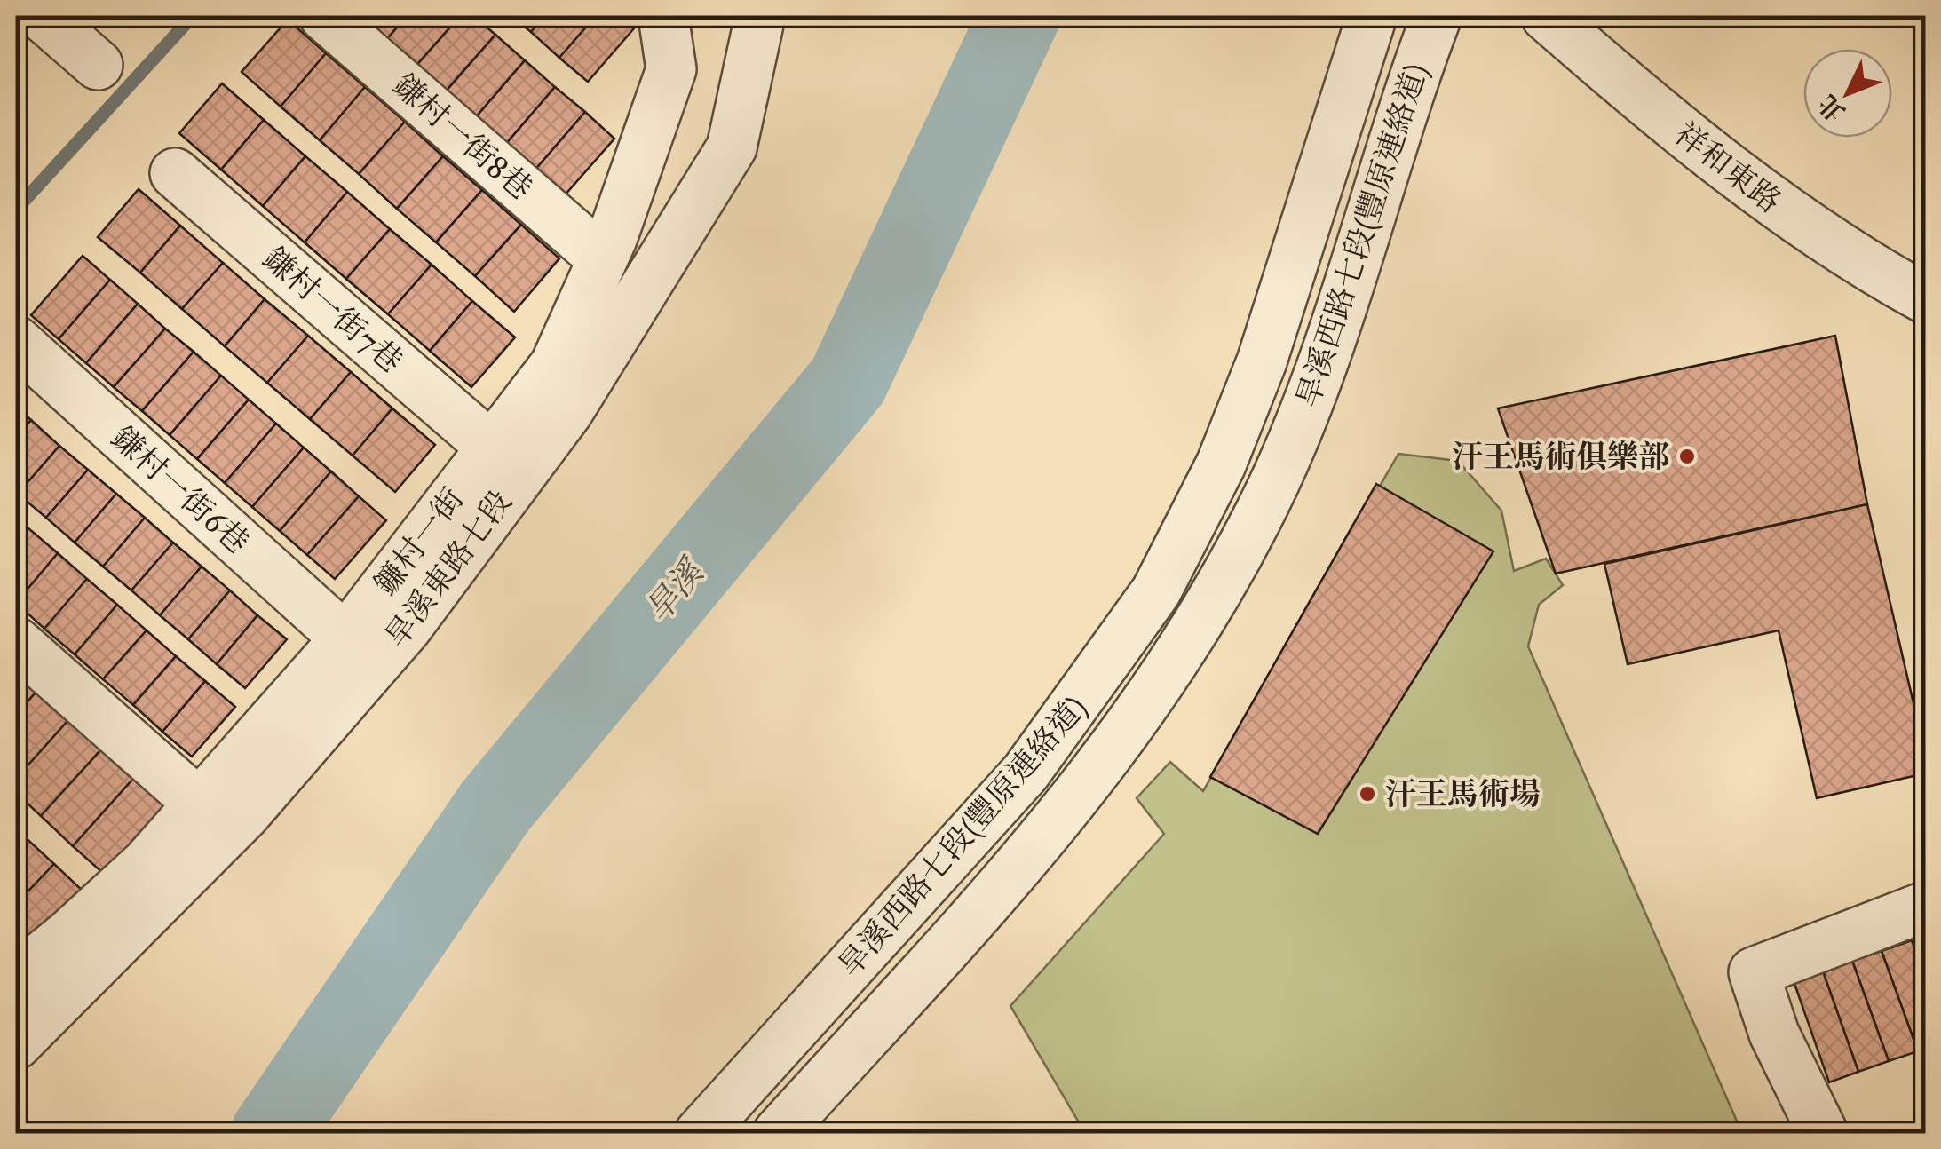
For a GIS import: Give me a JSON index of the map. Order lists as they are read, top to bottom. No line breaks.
{"streets":{"street":["鎌村一街8巷","祥和東路","旱溪西路七段(豐原連絡道)","鎌村一街7巷","鎌村一街6巷","鐮村一街","旱溪東路七段"]},"crossings":[["鎌村一街8巷","鐮村一街"],["鎌村一街7巷","鐮村一街"],["鎌村一街6巷","鐮村一街"]],"water":["旱溪"],"places":["汗王馬術俱樂部","汗王馬術場"],"north":"bottom left"}
